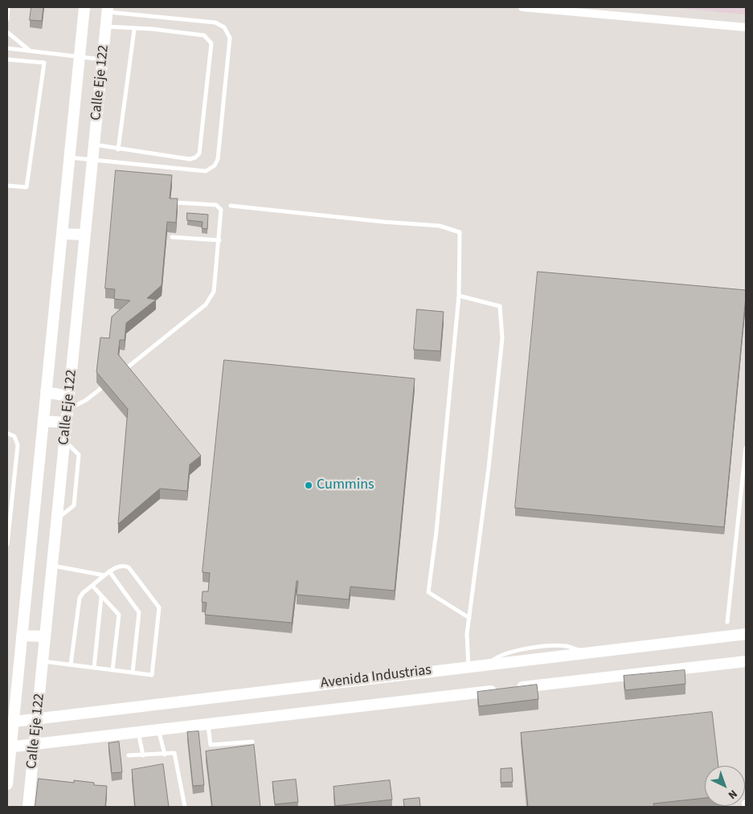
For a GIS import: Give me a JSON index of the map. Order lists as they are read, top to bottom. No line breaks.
{"streets":{"main road":["Calle Eje 122","Avenida Industrias"]},"crossings":[["Calle Eje 122","Avenida Industrias"]],"places":["Cummins"],"north":"bottom right"}
